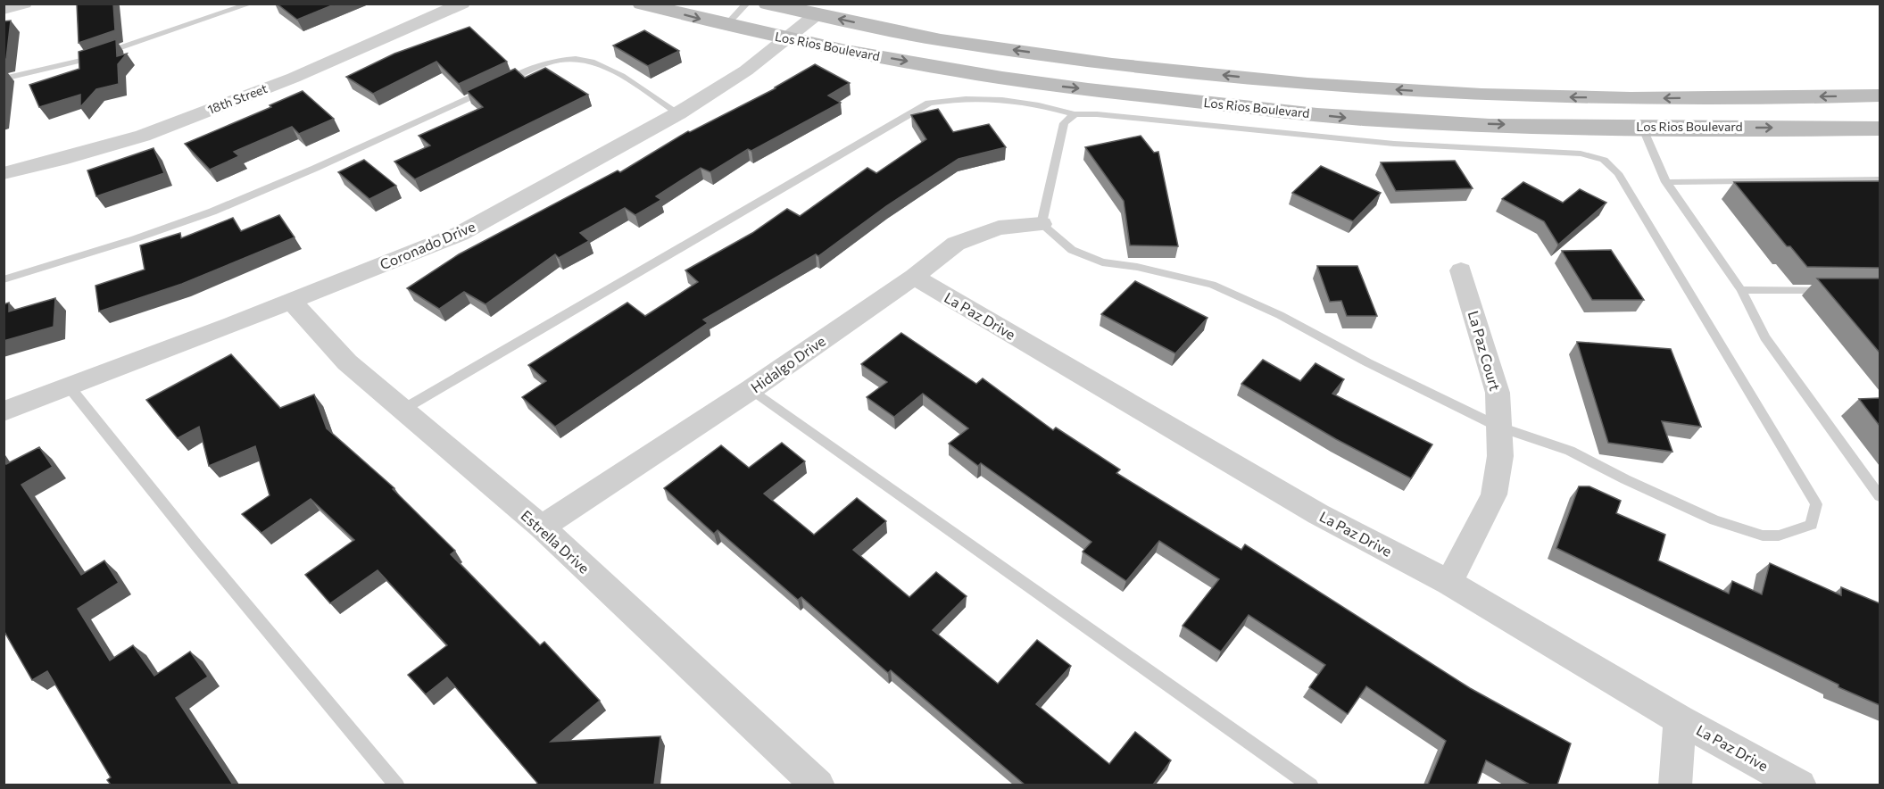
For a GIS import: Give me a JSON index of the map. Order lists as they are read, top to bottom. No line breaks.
{"streets":{"main road":["Los Rios Boulevard"],"street":["18th Street","Coronado Drive","La Paz Drive","La Paz Court","Hidalgo Drive","Estrella Drive"]},"crossings":[["Los Rios Boulevard","Coronado Drive"],["Coronado Drive","Estrella Drive"],["La Paz Drive","La Paz Court"],["La Paz Drive","Hidalgo Drive"],["Hidalgo Drive","Estrella Drive"]]}
